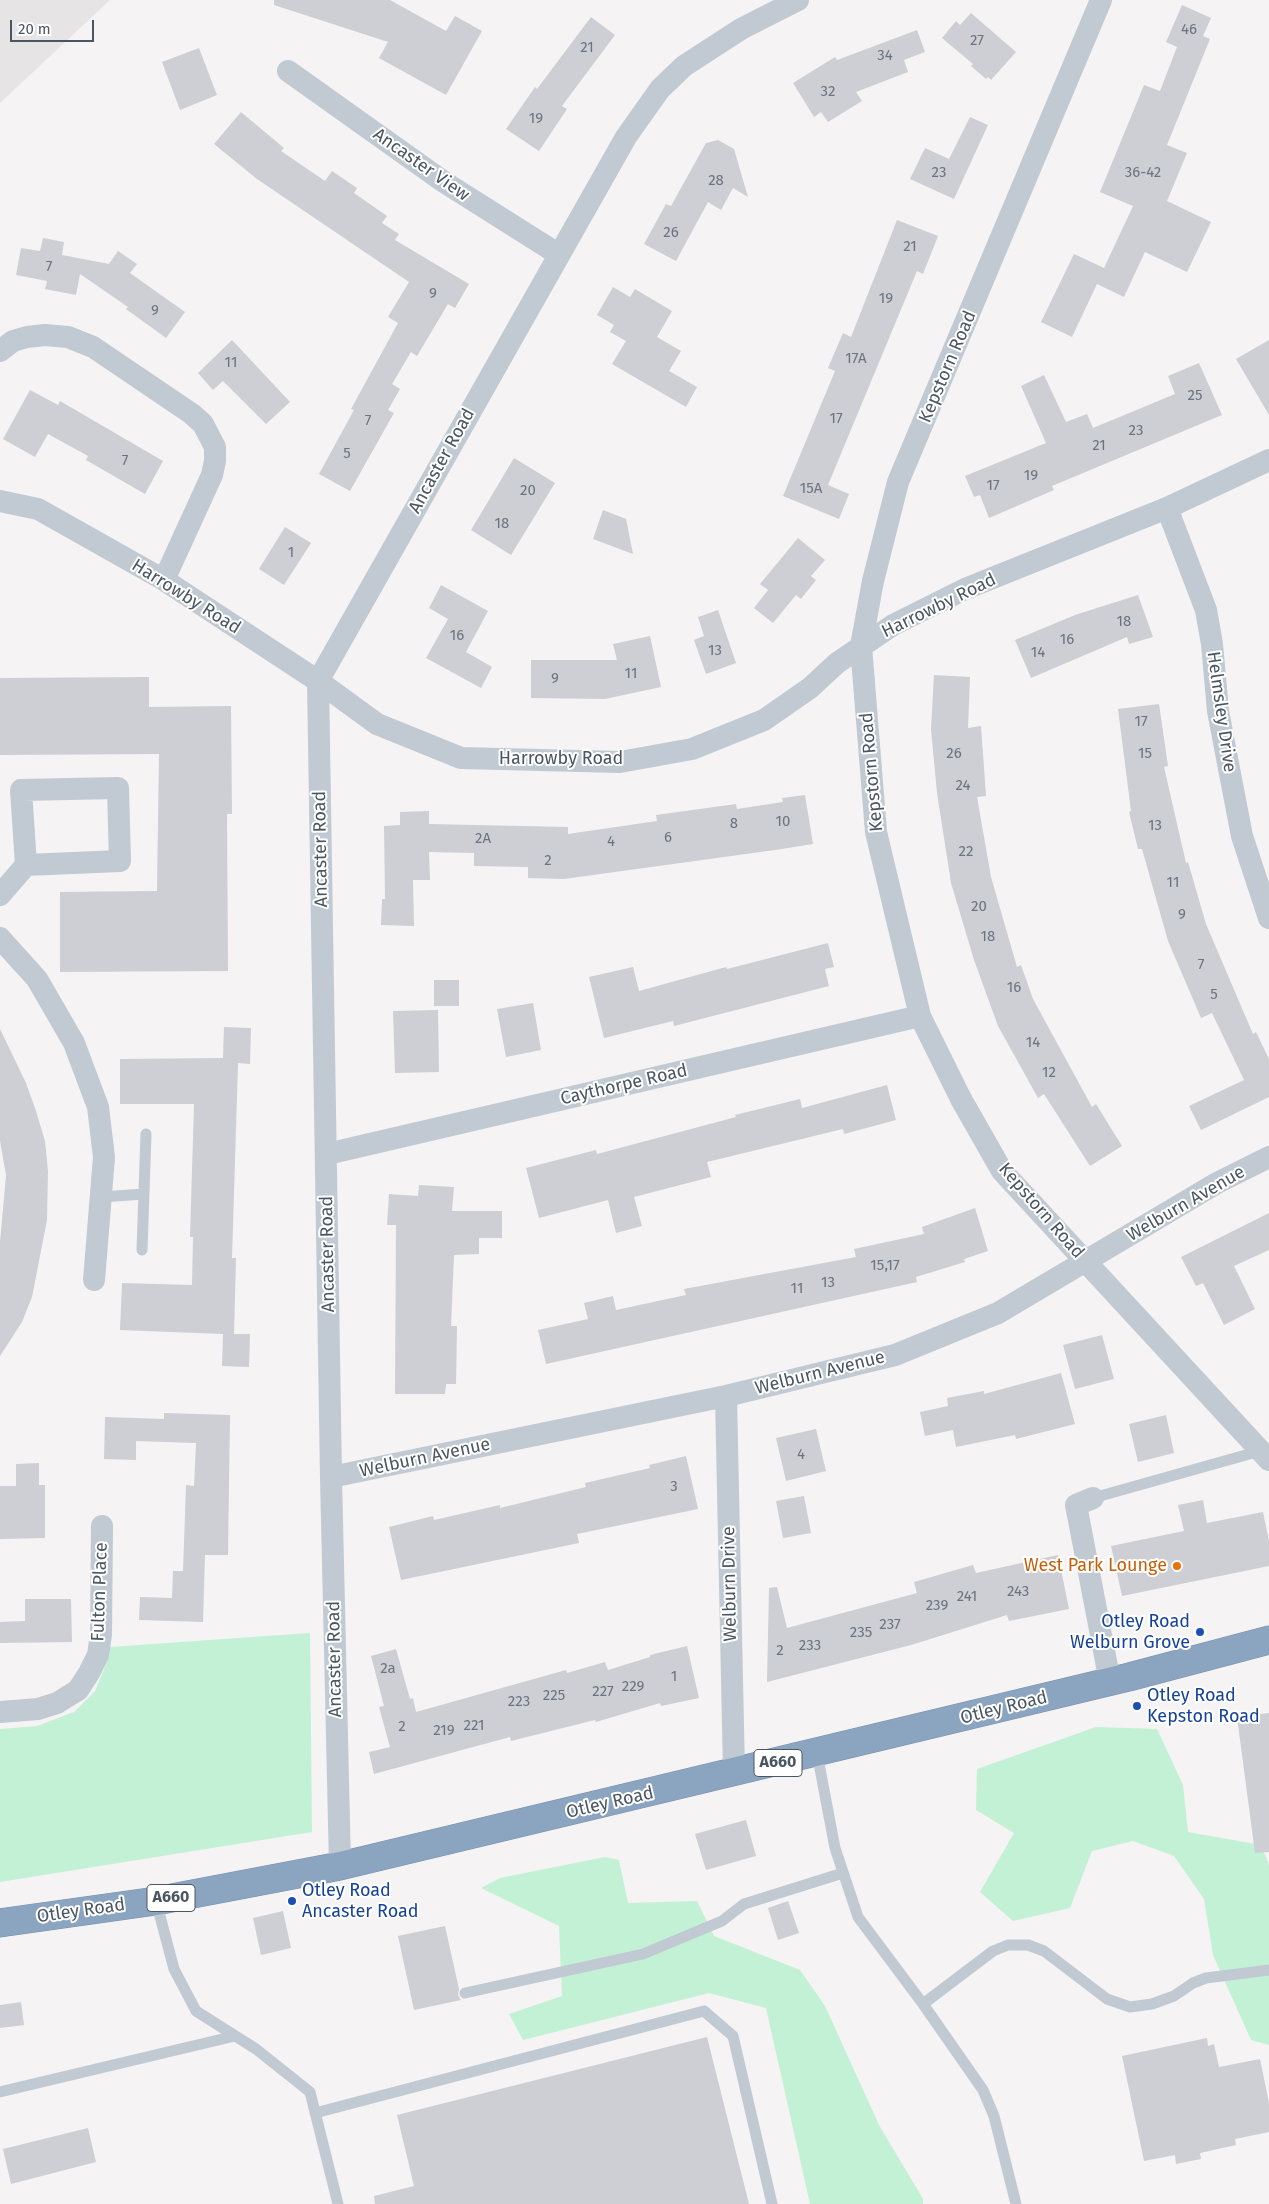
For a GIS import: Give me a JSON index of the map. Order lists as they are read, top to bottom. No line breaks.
{"streets":{"highway":["Otley Road","A660"],"street":["Ancaster View","Kepstorn Road","Ancaster Road","Harrowby Road","Helmsley Drive","Caythorpe Road","Welburn Avenue","Welburn Drive","Fulton Place"]},"crossings":[["Ancaster View","Ancaster Road"],["Kepstorn Road","Harrowby Road"],["Kepstorn Road","Caythorpe Road"],["Kepstorn Road","Welburn Avenue"],["Ancaster Road","Harrowby Road"],["Ancaster Road","Caythorpe Road"],["Ancaster Road","Welburn Avenue"],["Ancaster Road","Otley Road"],["Harrowby Road","Helmsley Drive"],["Welburn Avenue","Welburn Drive"],["Welburn Drive","Otley Road"]],"places":["West Park Lounge","Otley Road Welburn Grove","Otley Road Kepston Road","Otley Road Ancaster Road"],"house_numbers":["46","27","21","34","32","19","23","36-42","28","26","21","7","9","19","9","17A","11","25","17","7","23","21","5","7","19","17","15A","20","18","1","18","16","16","13","14","11","9","17","26","15","24","10","8","13","6","2A","4","22","2","11","20","9","18","7","16","5","14","12","15,17","13","11","4","3","243","241","239","237","235","233","2","2a","1","229","227","225","223","221","2","219"],"scale_bar":"20 m"}
